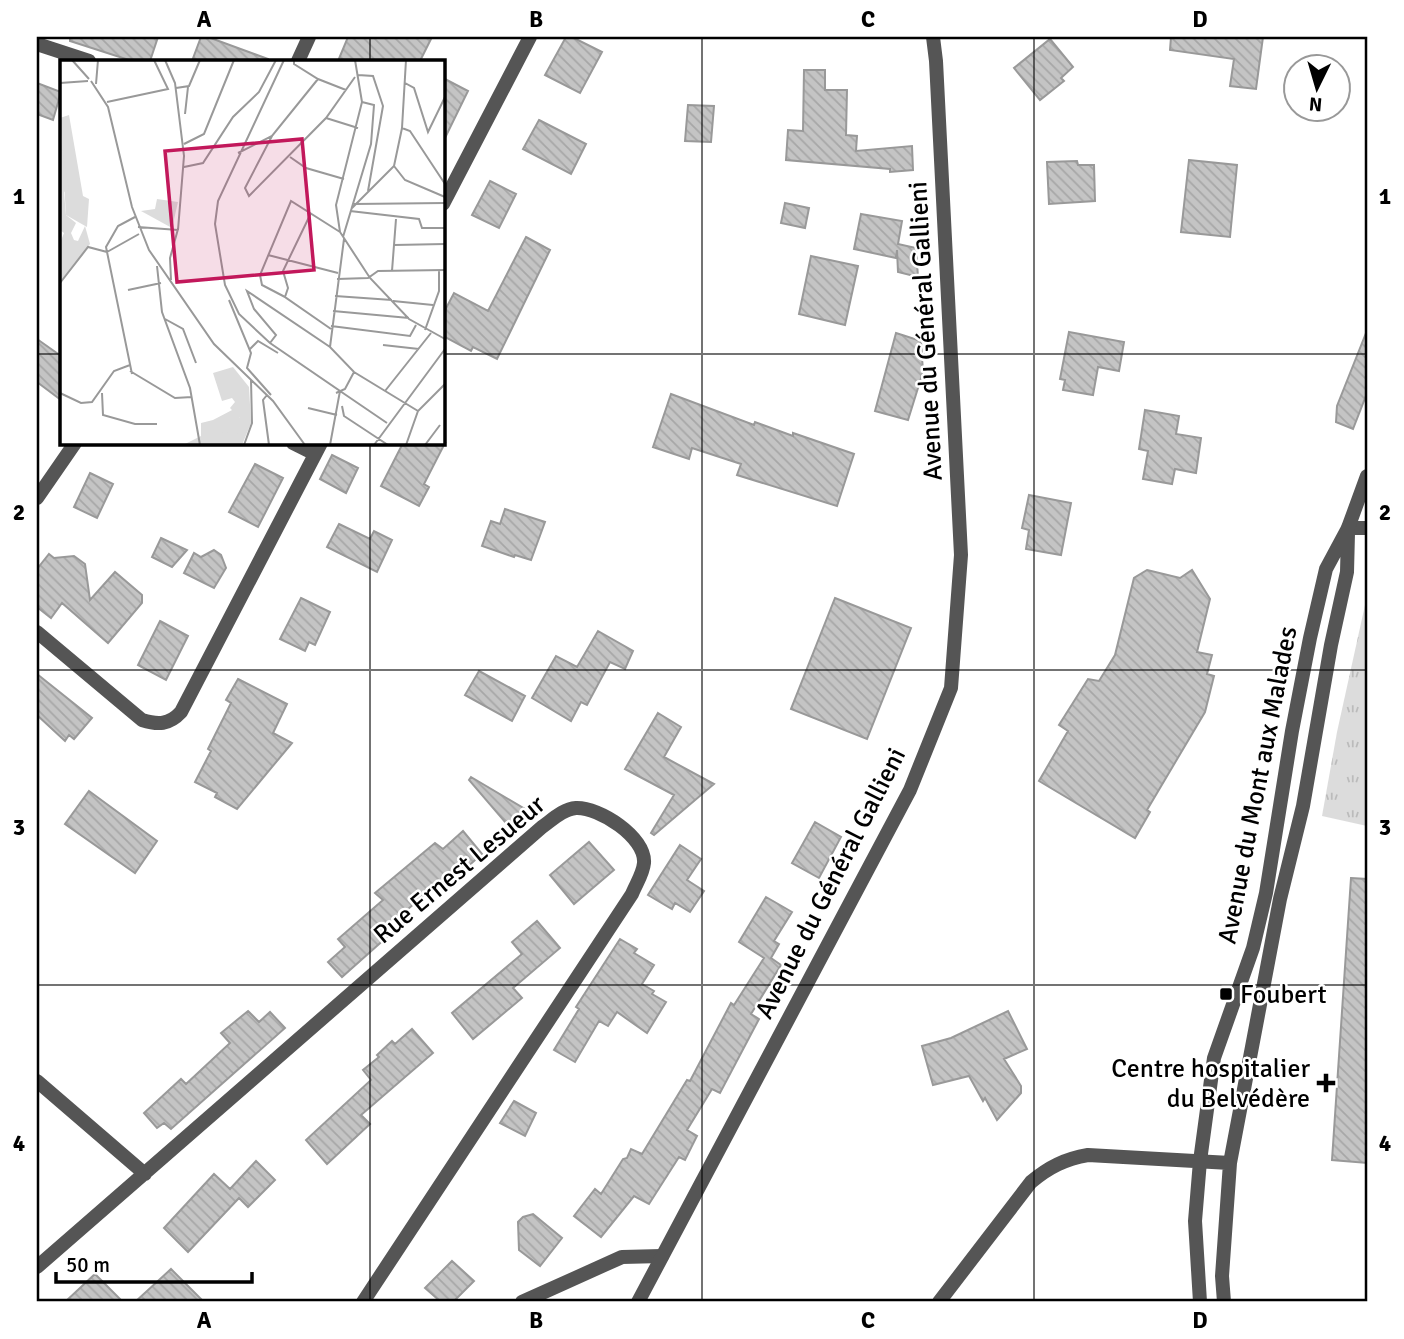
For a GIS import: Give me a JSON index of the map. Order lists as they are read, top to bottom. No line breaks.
{"streets":{"street":["Avenue du Général Gallieni","Avenue du Mont aux Malades","Rue Ernest Lesueur"]},"places":{"transit":["Foubert"],"health":["Centre hospitalier du Belvédère"]},"scale_bar":"50 m","north":"bottom","grid":{"columns":["A","B","C","D"],"rows":["1","2","3","4"]}}
